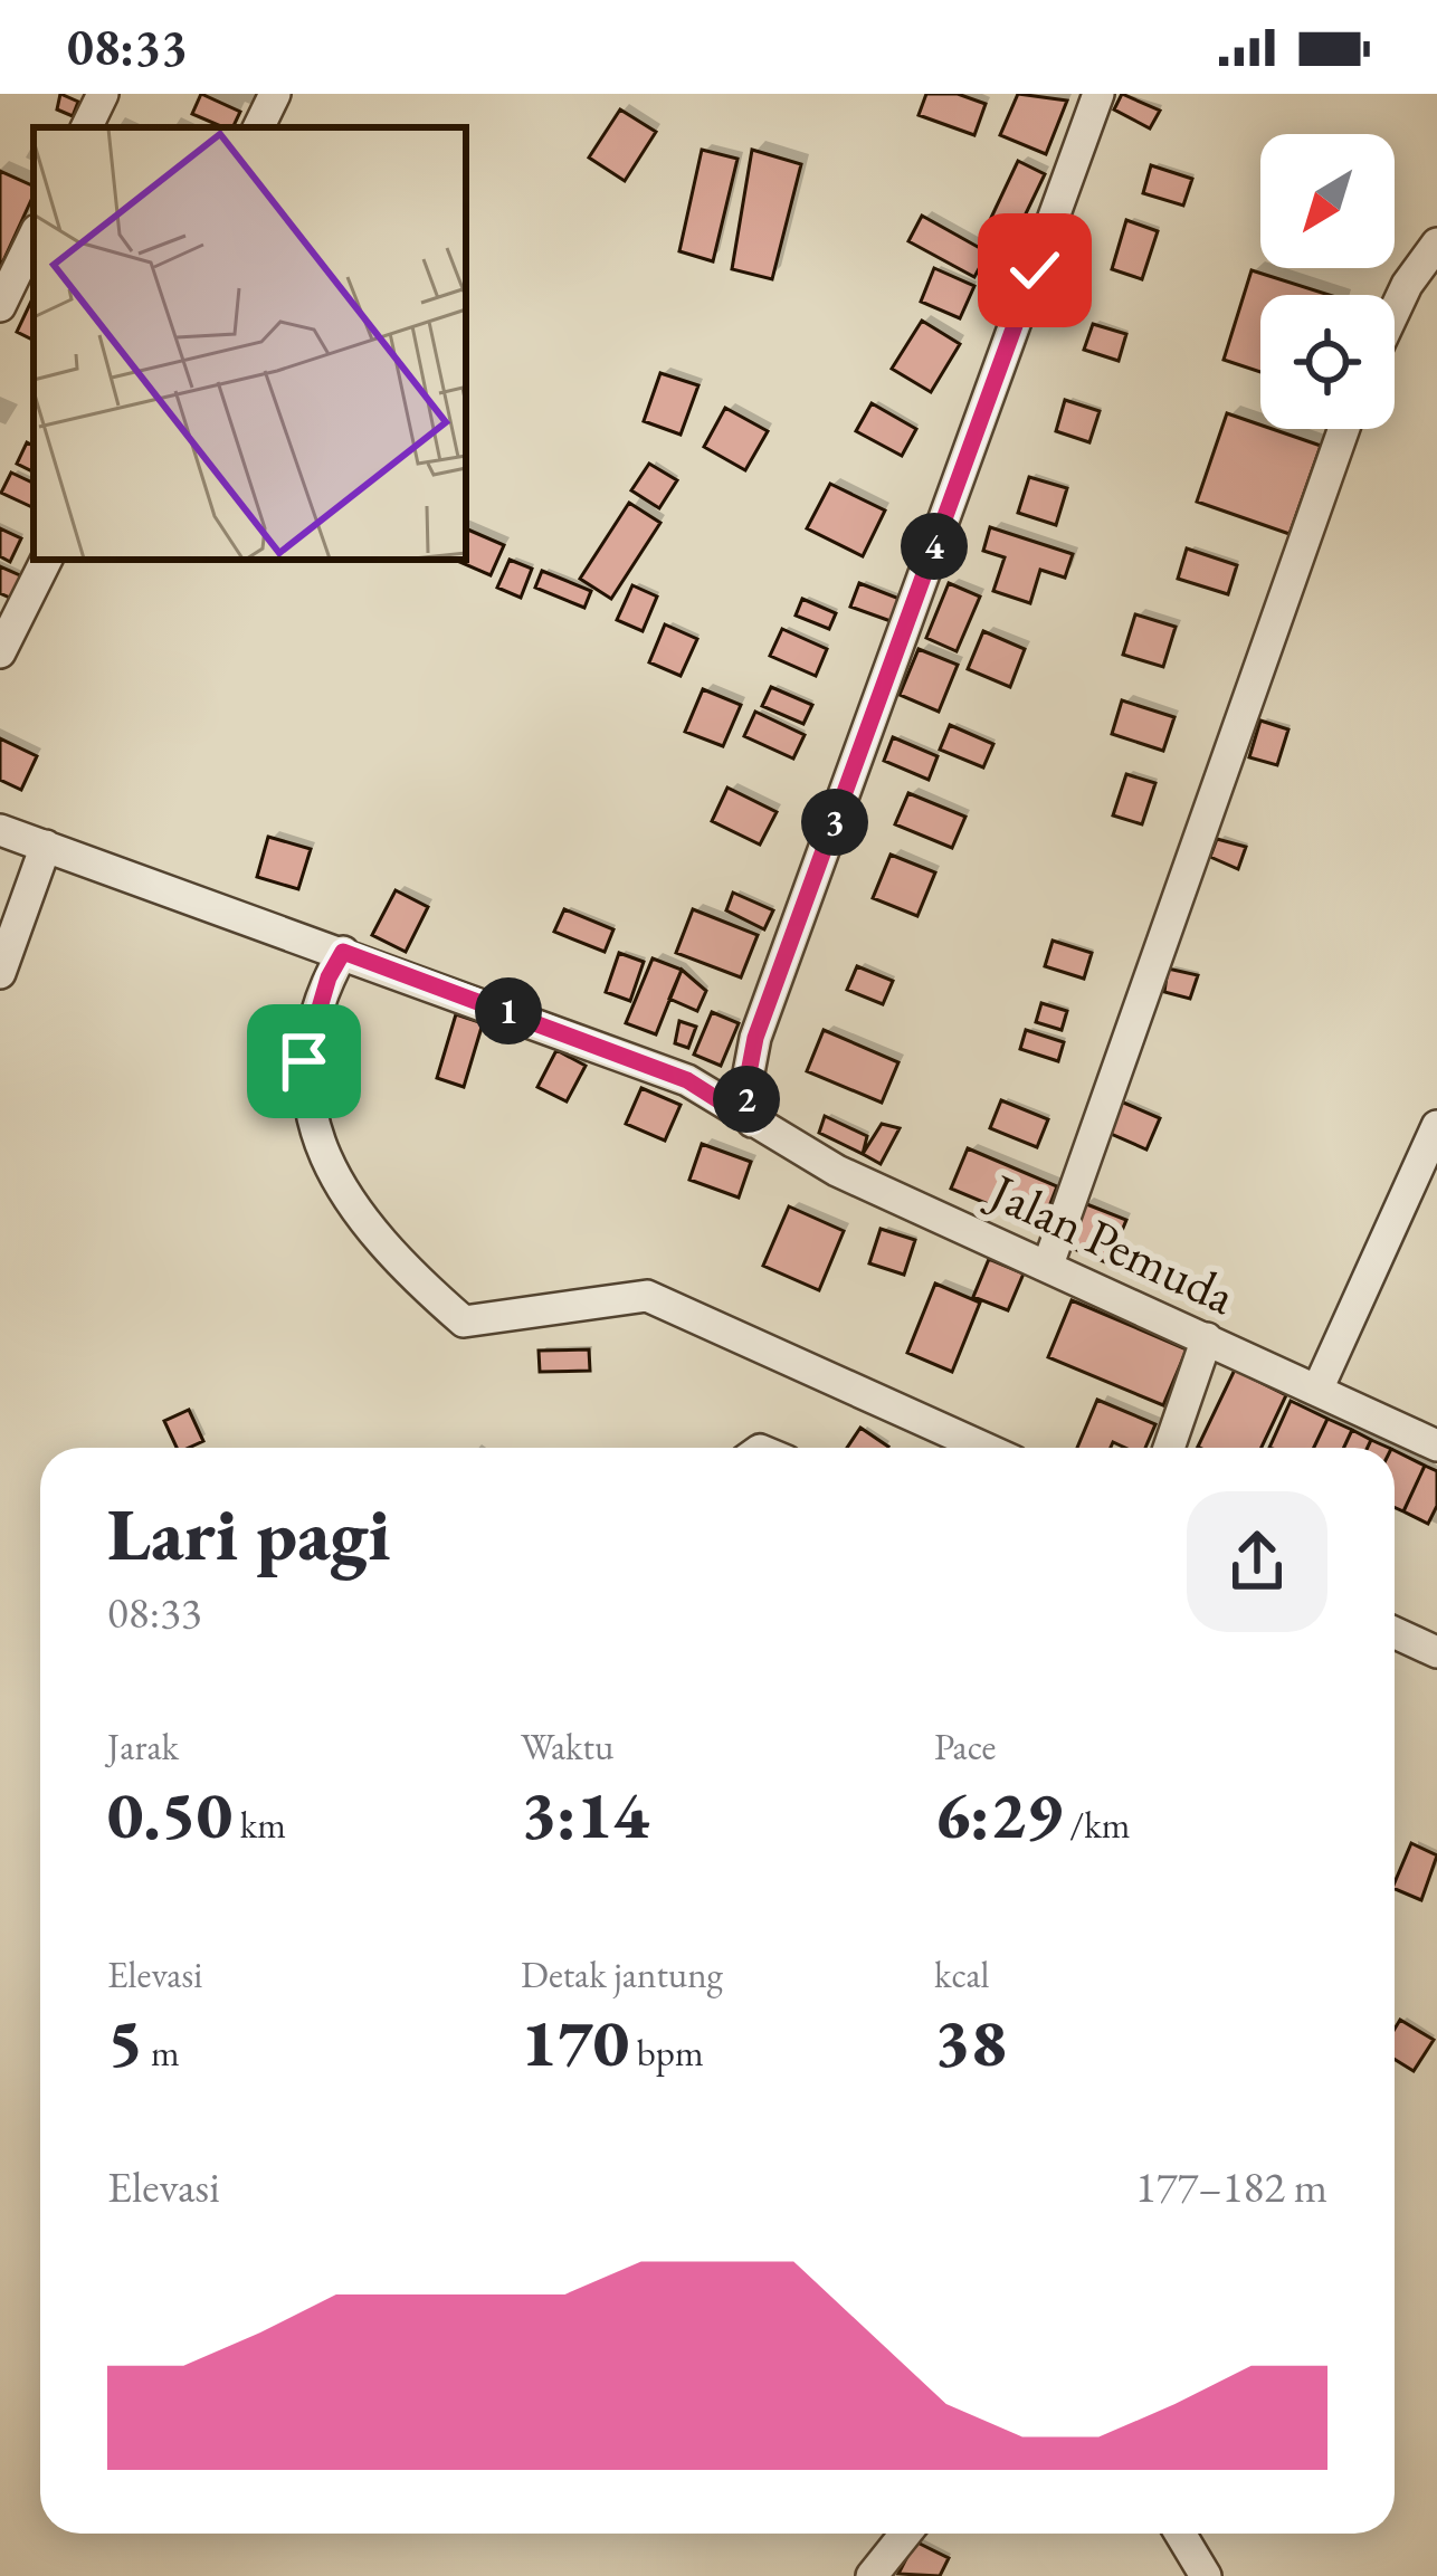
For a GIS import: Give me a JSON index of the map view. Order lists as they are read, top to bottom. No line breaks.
{"streets":{"street":["Jalan Pemuda"]},"north":"bottom left","page":{"status":"08:33","pins":["4","3","1","2"],"heading":["Lari pagi","08:33"],"stats":[["Jarak","0.50 km"],["Waktu","3:14"],["Pace","6:29 /km"],["Elevasi","5 m"],["Detak jantung","170 bpm"],["kcal","38"]],"chart":["Elevasi","177–182 m"]}}
